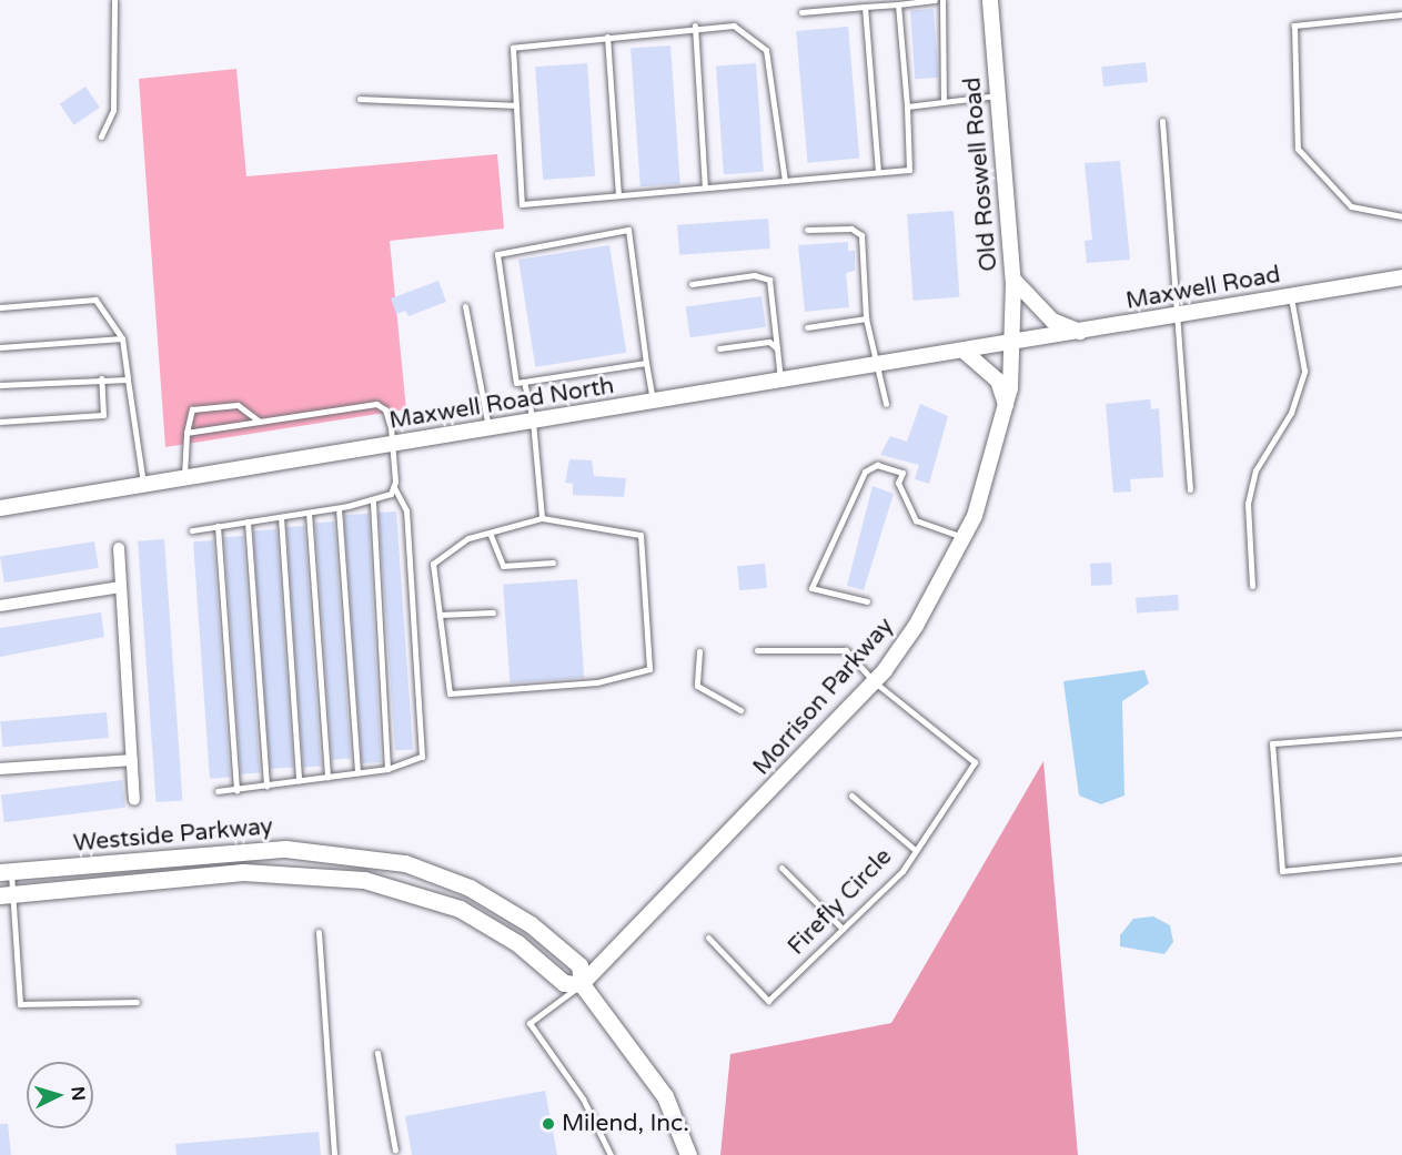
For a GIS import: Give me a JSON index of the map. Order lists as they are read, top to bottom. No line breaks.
{"streets":{"main road":["Westside Parkway"],"street":["Old Roswell Road","Maxwell Road","Maxwell Road North","Morrison Parkway"],"lane":["Firefly Circle"]},"crossings":[["Old Roswell Road","Maxwell Road"],["Old Roswell Road","Maxwell Road North"],["Old Roswell Road","Morrison Parkway"],["Maxwell Road","Maxwell Road North"],["Maxwell Road","Morrison Parkway"],["Maxwell Road North","Morrison Parkway"],["Morrison Parkway","Westside Parkway"],["Morrison Parkway","Firefly Circle"]],"places":["Milend, Inc."],"north":"right"}
